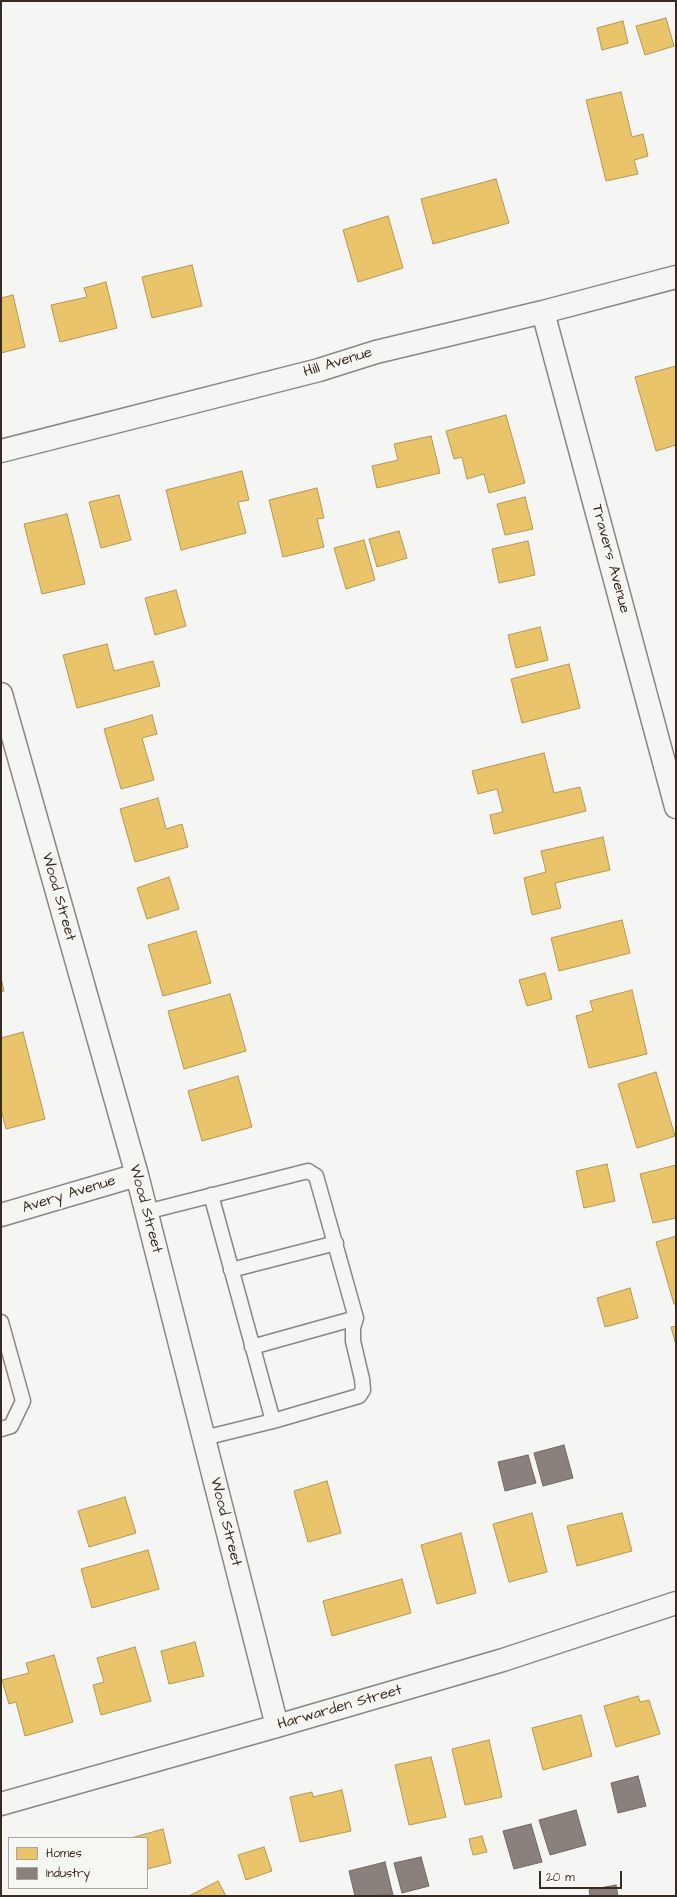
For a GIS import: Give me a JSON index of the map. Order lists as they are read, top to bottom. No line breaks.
{"streets":{"street":["Hill Avenue","Travers Avenue","Wood Street","Avery Avenue","Harwarden Street"]},"crossings":[["Hill Avenue","Travers Avenue"],["Wood Street","Avery Avenue"],["Wood Street","Harwarden Street"]],"legend":["Homes","Industry"],"scale_bar":"20 m"}
